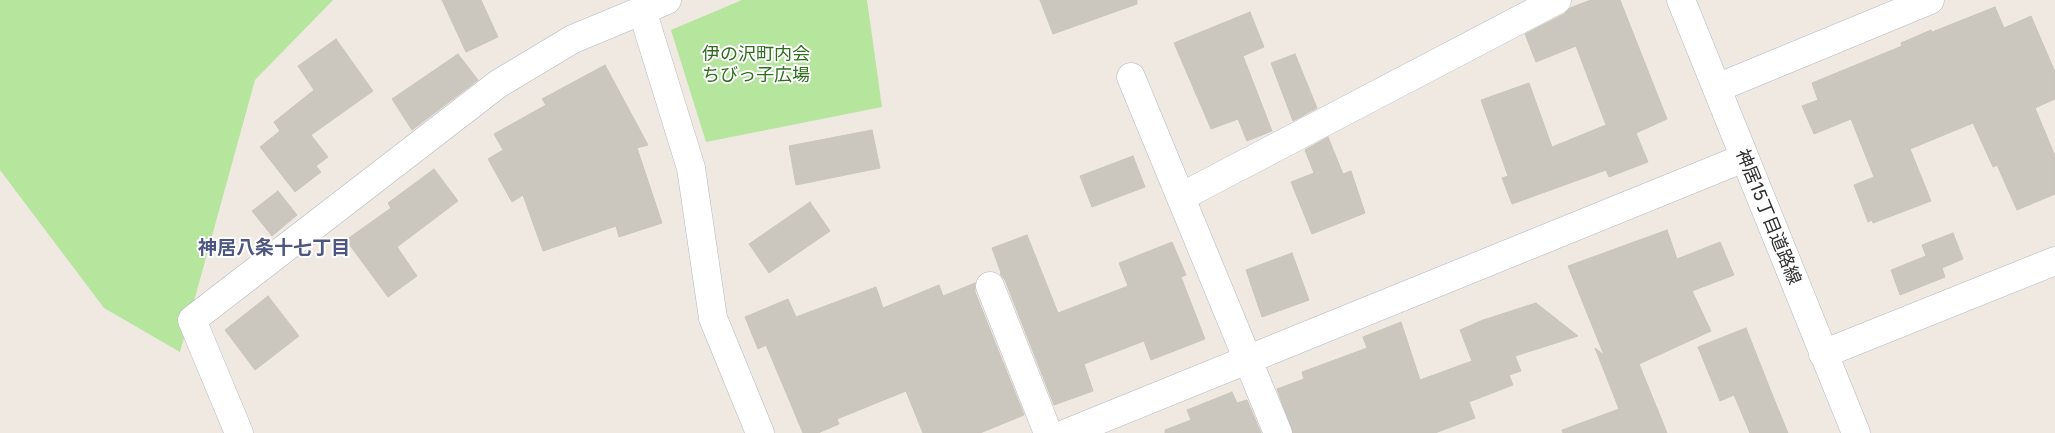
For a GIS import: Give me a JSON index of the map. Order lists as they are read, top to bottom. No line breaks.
{"streets":{"street":["神居15丁目道路線"]},"districts":["神居八条十七丁目"],"parks":["伊の沢町内会 ちびっ子広場"]}
